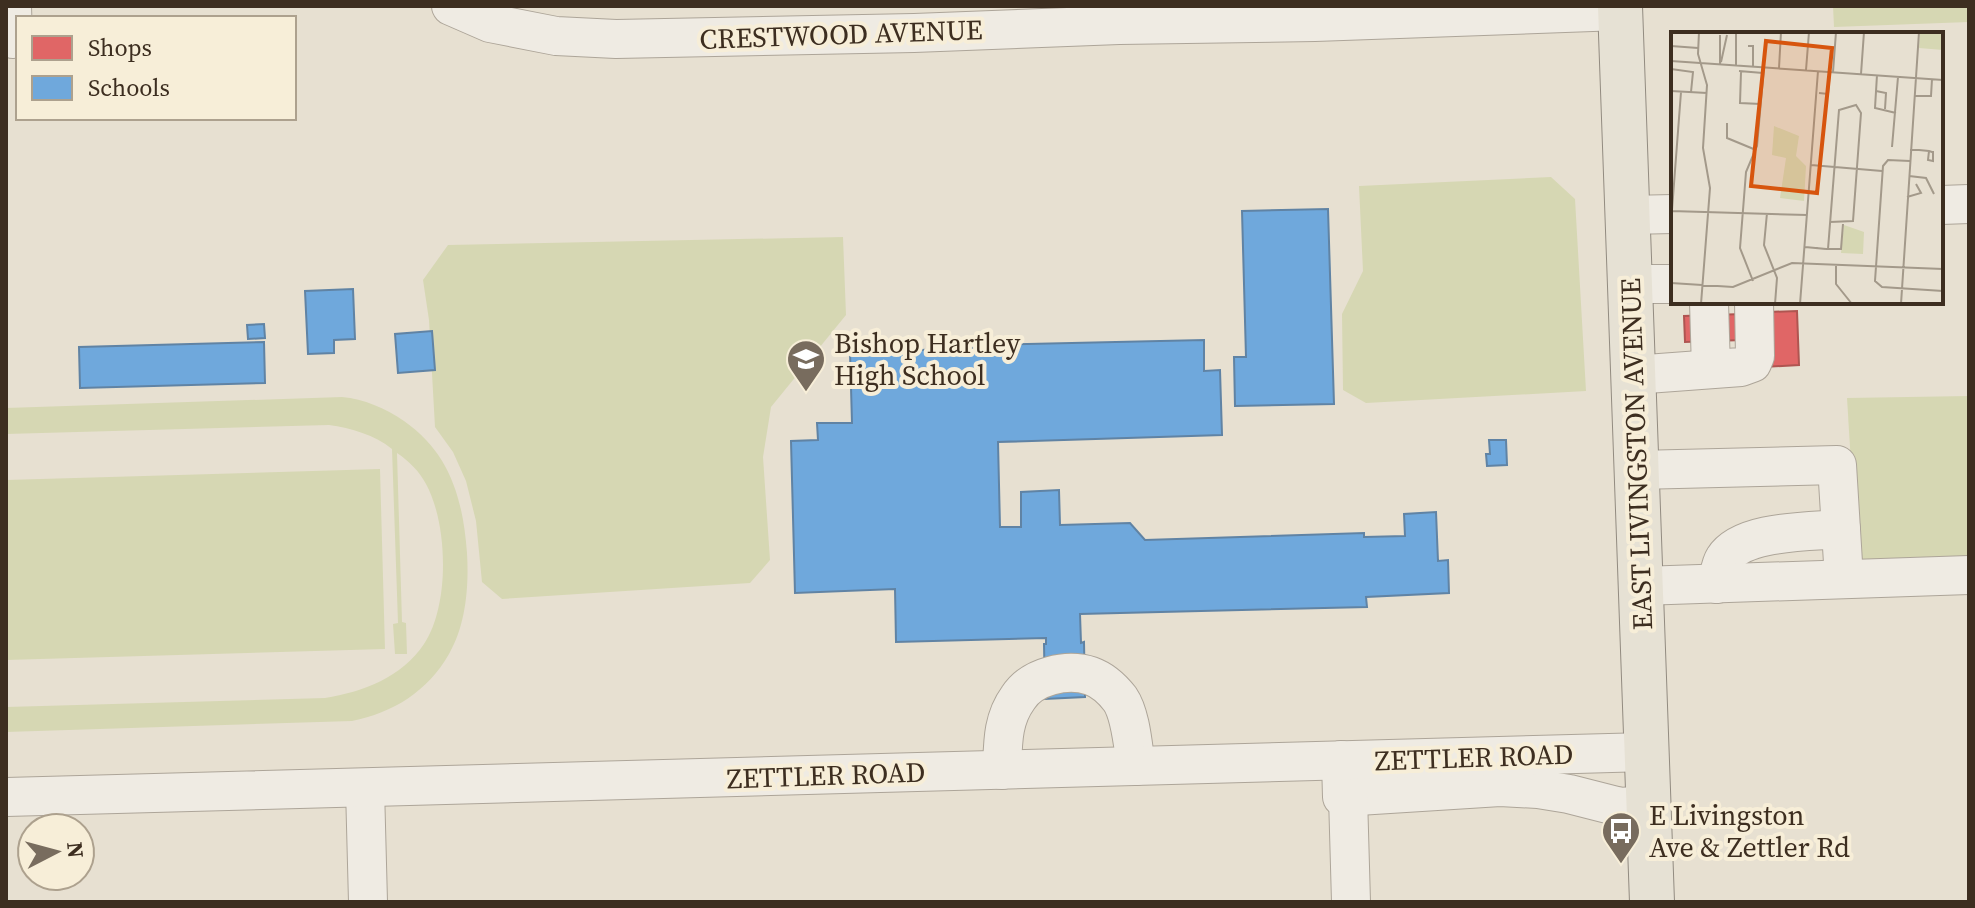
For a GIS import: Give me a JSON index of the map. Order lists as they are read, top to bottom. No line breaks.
{"streets":{"main road":["EAST LIVINGSTON AVENUE"],"street":["CRESTWOOD AVENUE","ZETTLER ROAD"]},"crossings":[["CRESTWOOD AVENUE","EAST LIVINGSTON AVENUE"],["EAST LIVINGSTON AVENUE","ZETTLER ROAD"]],"places":{"school or university":["Bishop Hartley High School"],"bus stop":["E Livingston Ave & Zettler Rd"]},"legend":["Shops","Schools"],"north":"right"}
